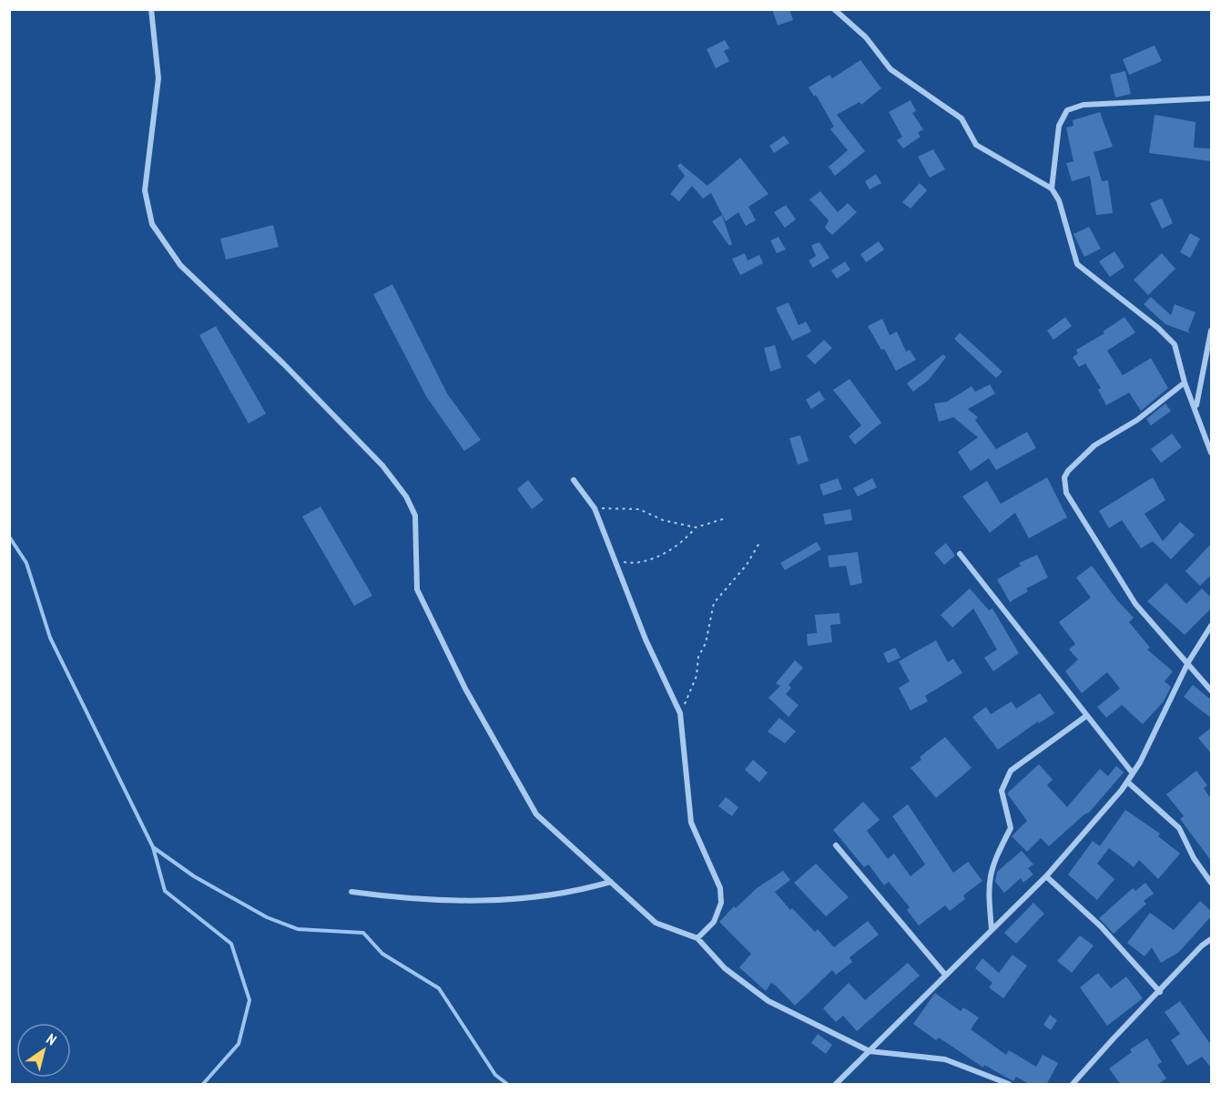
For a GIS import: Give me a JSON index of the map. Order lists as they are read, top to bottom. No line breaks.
{"north":"top right"}
